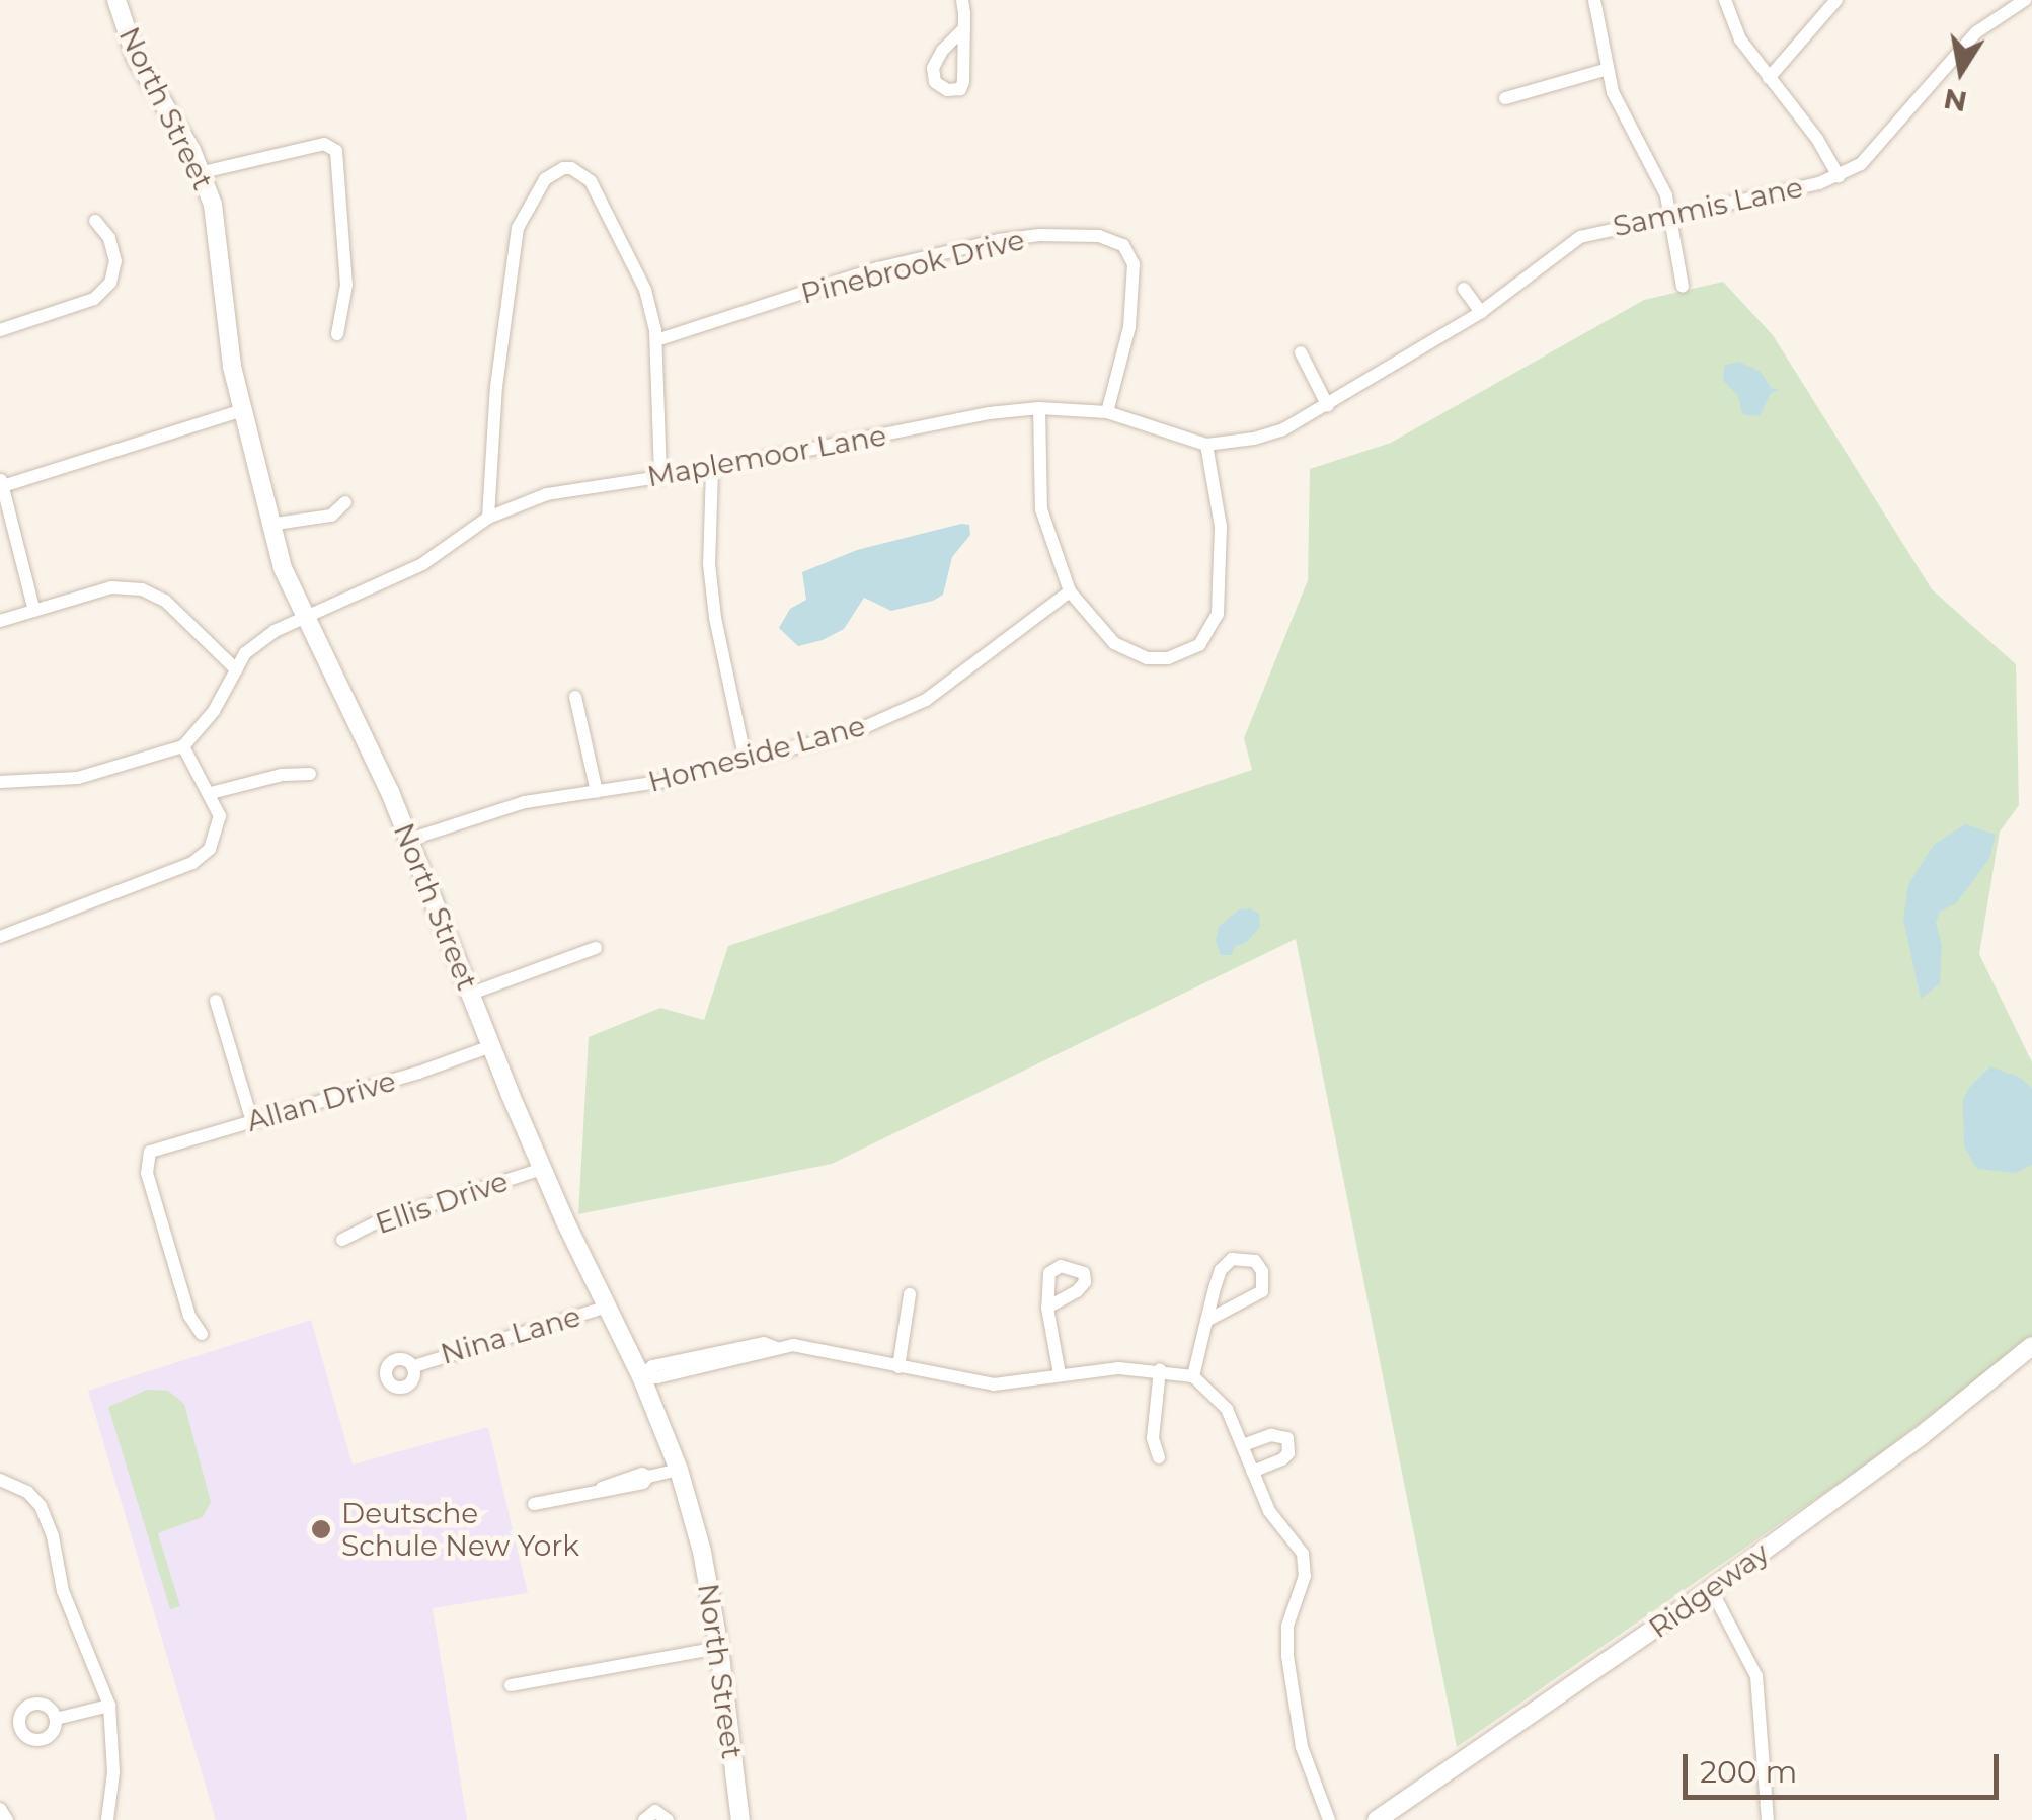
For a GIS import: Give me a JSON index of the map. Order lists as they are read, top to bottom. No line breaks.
{"streets":{"main road":["North Street","Ridgeway"],"street":["Sammis Lane","Pinebrook Drive","Maplemoor Lane","Homeside Lane","Allan Drive","Ellis Drive","Nina Lane"]},"crossings":[["North Street","Maplemoor Lane"],["North Street","Homeside Lane"],["North Street","Allan Drive"],["North Street","Ellis Drive"],["North Street","Nina Lane"],["Sammis Lane","Maplemoor Lane"],["Pinebrook Drive","Maplemoor Lane"]],"places":["Deutsche Schule New York"],"scale_bar":"200 m","north":"bottom"}
